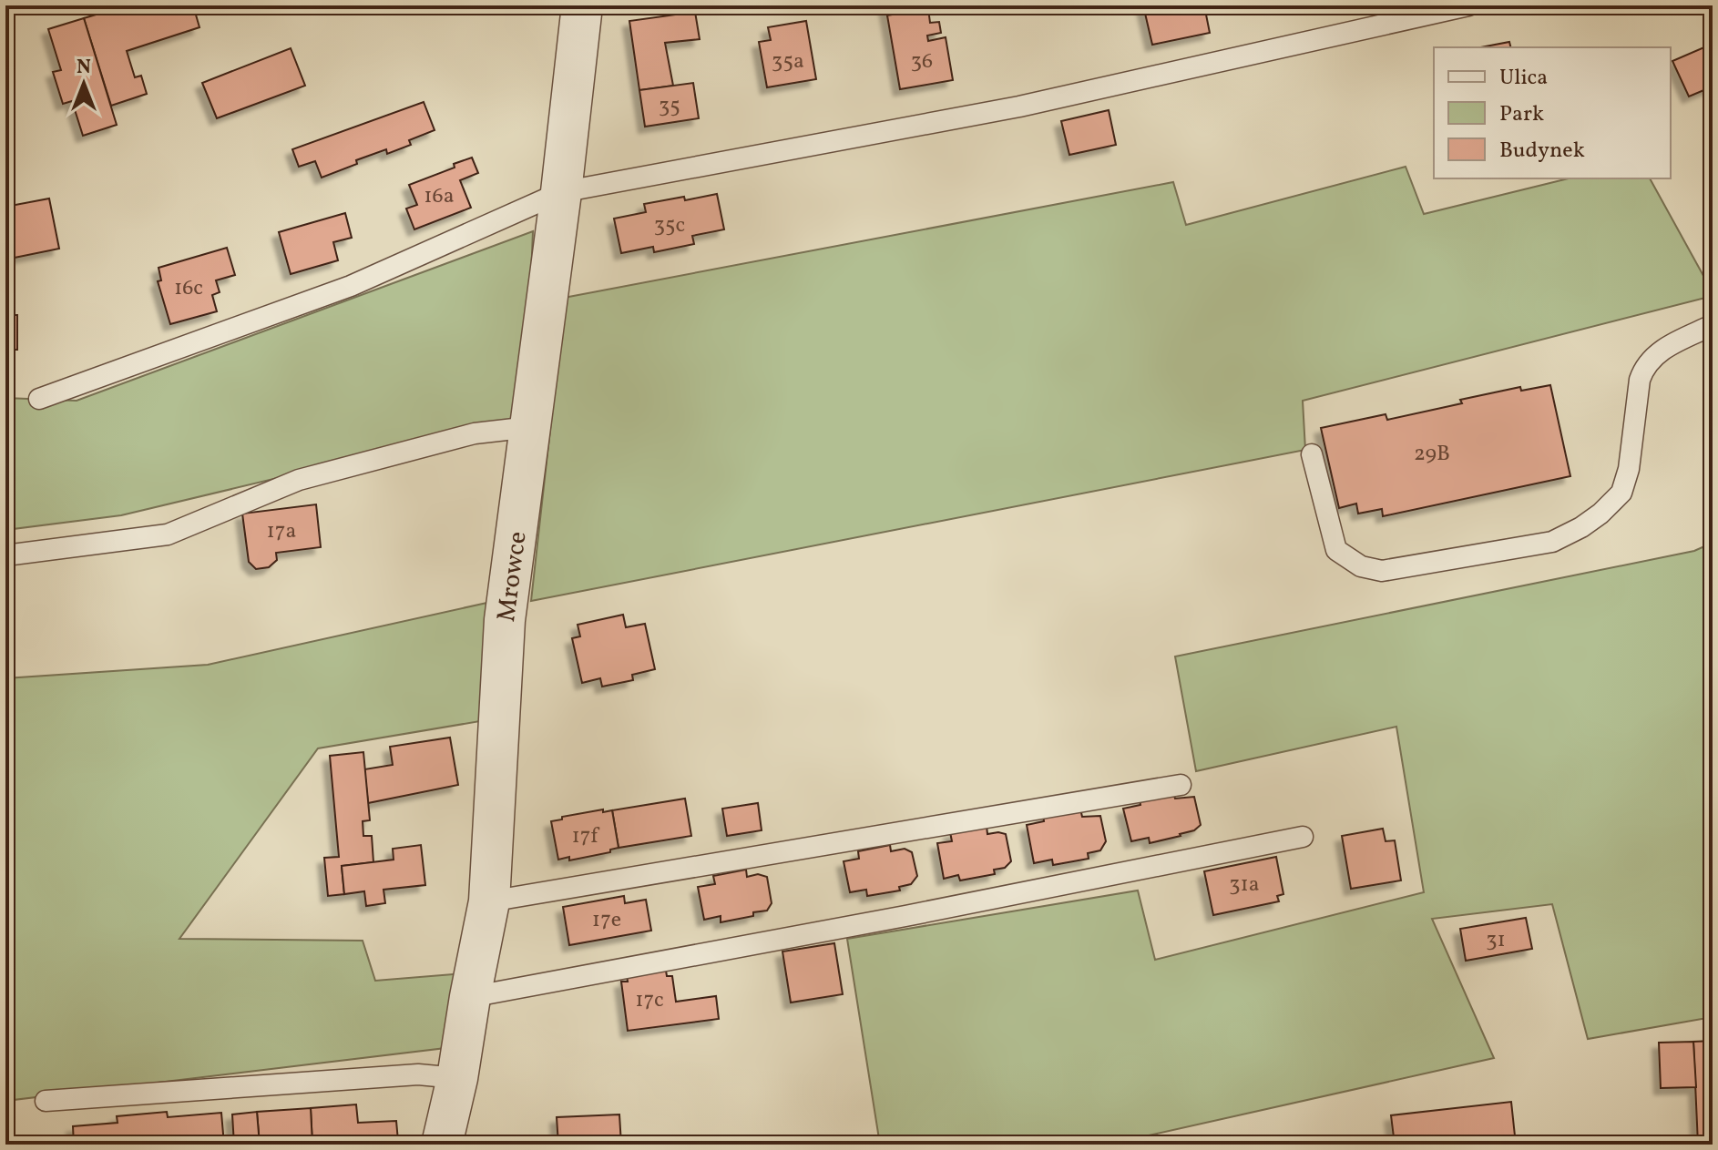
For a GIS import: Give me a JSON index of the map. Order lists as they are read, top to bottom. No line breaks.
{"streets":{"street":["Mrowce"]},"house_numbers":["35a","36","35","16a","35c","16c","29B","17a","17f","31a","17e","31","17c"],"legend":["Ulica","Park","Budynek"],"north":"top"}
